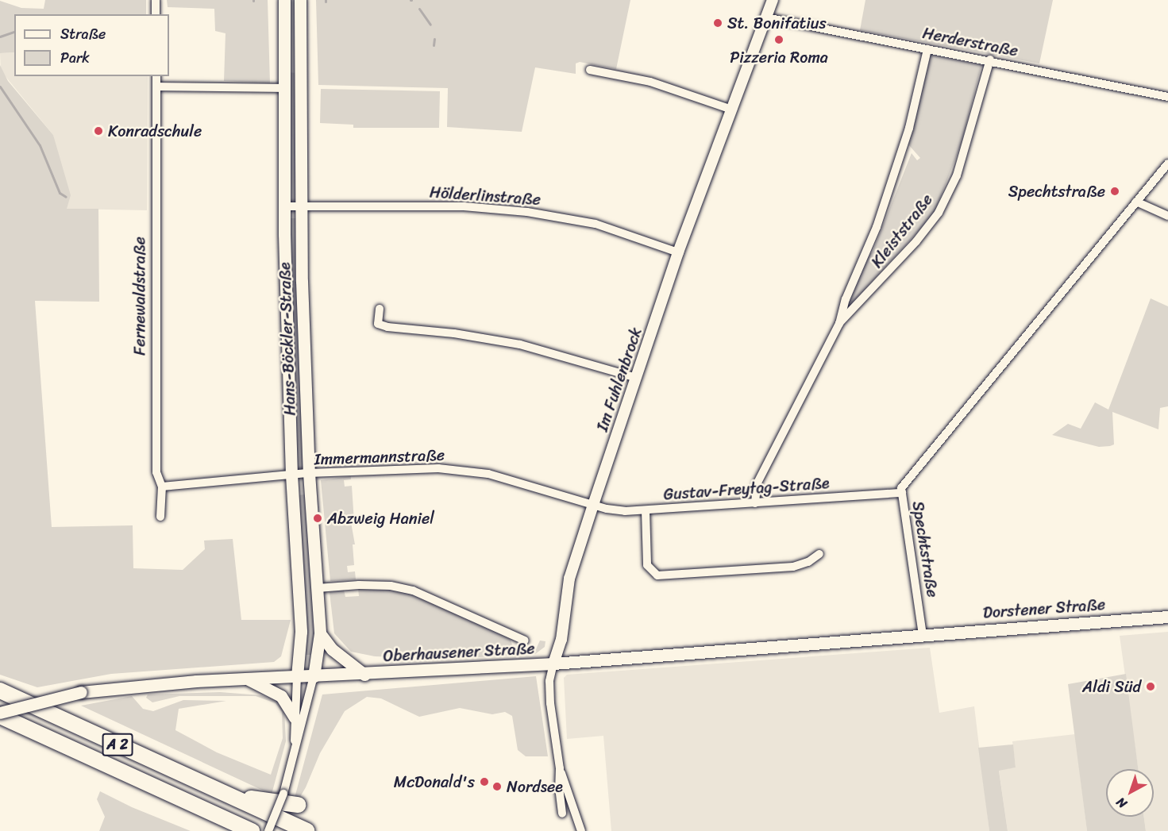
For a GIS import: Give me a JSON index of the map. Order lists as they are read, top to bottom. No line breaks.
{"streets":{"highway":["A 2"],"main road":["Hans-Böckler-Straße","Dorstener Straße","Oberhausener Straße"],"street":["Herderstraße","Hölderlinstraße","Kleiststraße","Fernewaldstraße","Im Fuhlenbrock","Immermannstraße","Gustav-Freytag-Straße","Spechtstraße"]},"crossings":[["Herderstraße","Kleiststraße"],["Herderstraße","Im Fuhlenbrock"],["Hölderlinstraße","Hans-Böckler-Straße"],["Hölderlinstraße","Im Fuhlenbrock"],["Kleiststraße","Gustav-Freytag-Straße"],["Fernewaldstraße","Immermannstraße"],["Hans-Böckler-Straße","Immermannstraße"],["Hans-Böckler-Straße","Oberhausener Straße"],["Im Fuhlenbrock","Immermannstraße"],["Im Fuhlenbrock","Gustav-Freytag-Straße"],["Im Fuhlenbrock","Oberhausener Straße"],["Immermannstraße","Gustav-Freytag-Straße"],["Gustav-Freytag-Straße","Spechtstraße"],["Spechtstraße","Dorstener Straße"],["Spechtstraße","Oberhausener Straße"],["Dorstener Straße","Oberhausener Straße"],["Oberhausener Straße","A 2"]],"places":["St. Bonifatius","Pizzeria Roma","Konradschule","Spechtstraße","Abzweig Haniel","Aldi Süd","McDonald's","Nordsee"],"legend":["Straße","Park"],"north":"bottom left"}
